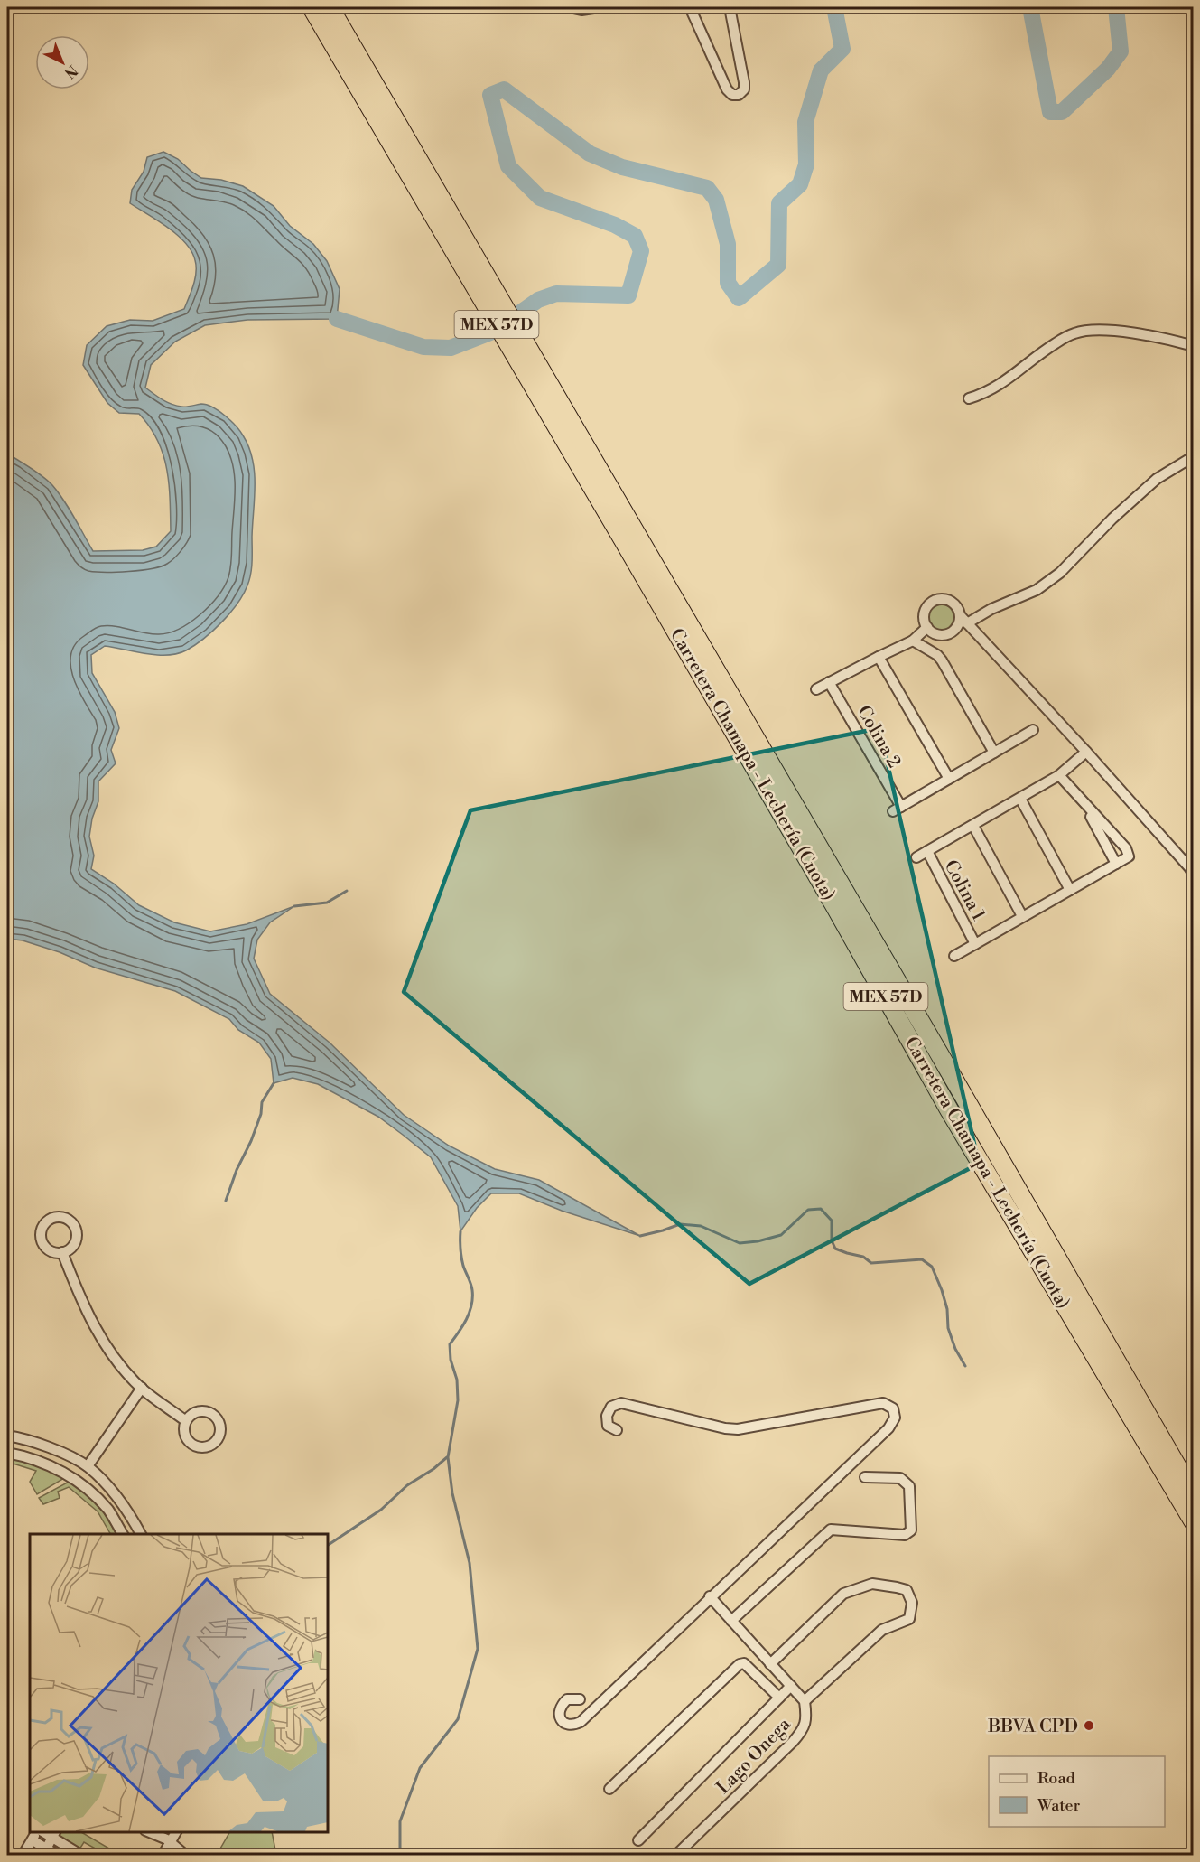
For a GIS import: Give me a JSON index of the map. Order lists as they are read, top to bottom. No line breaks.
{"streets":{"highway":["MEX 57D","Carretera Chamapa - Lechería (Cuota)"],"street":["Colina 2","Colina 1","Lago Onega"]},"places":["BBVA CPD"],"legend":["Road","Water"],"north":"bottom right"}
